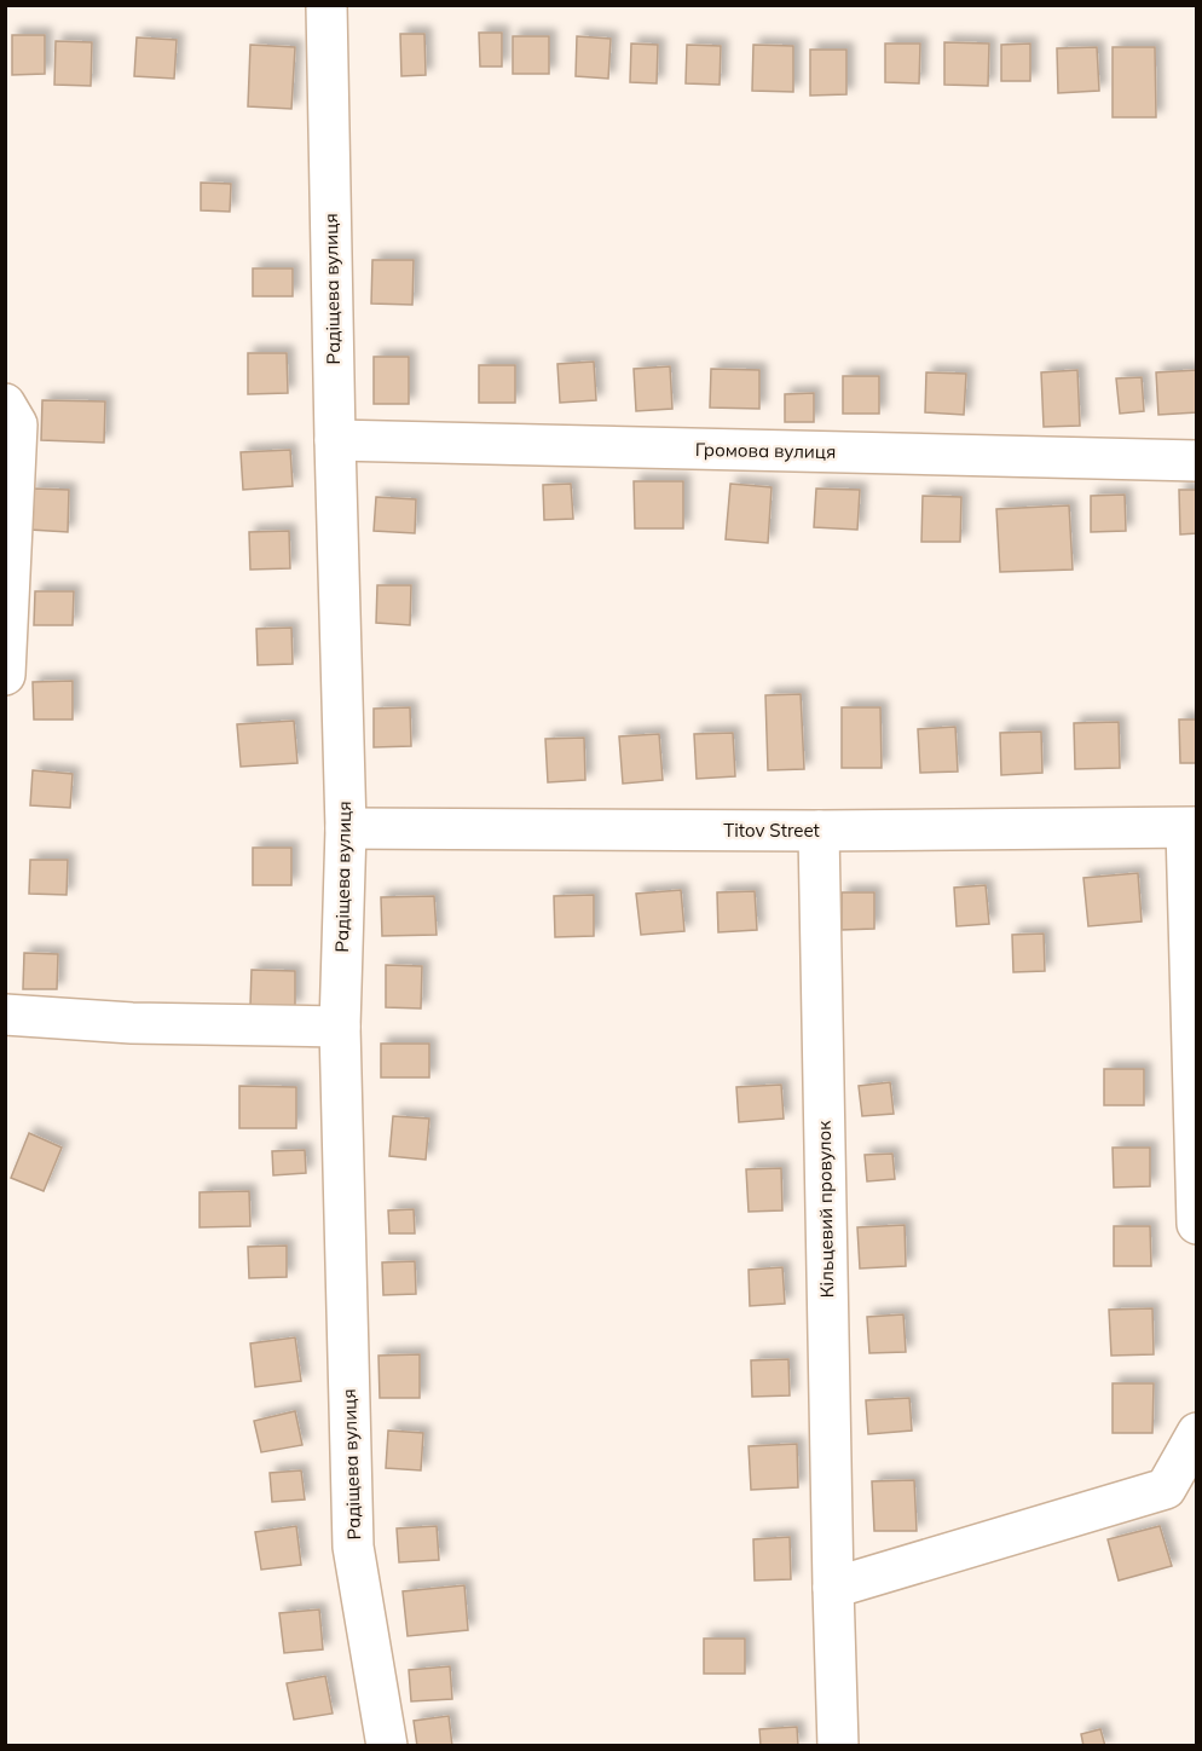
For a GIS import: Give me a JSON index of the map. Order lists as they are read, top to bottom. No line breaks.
{"streets":{"street":["Радіщева вулиця","Громова вулиця","Titov Street","Кільцевий провулок"]},"crossings":[["Радіщева вулиця","Громова вулиця"],["Радіщева вулиця","Titov Street"],["Titov Street","Кільцевий провулок"]]}
